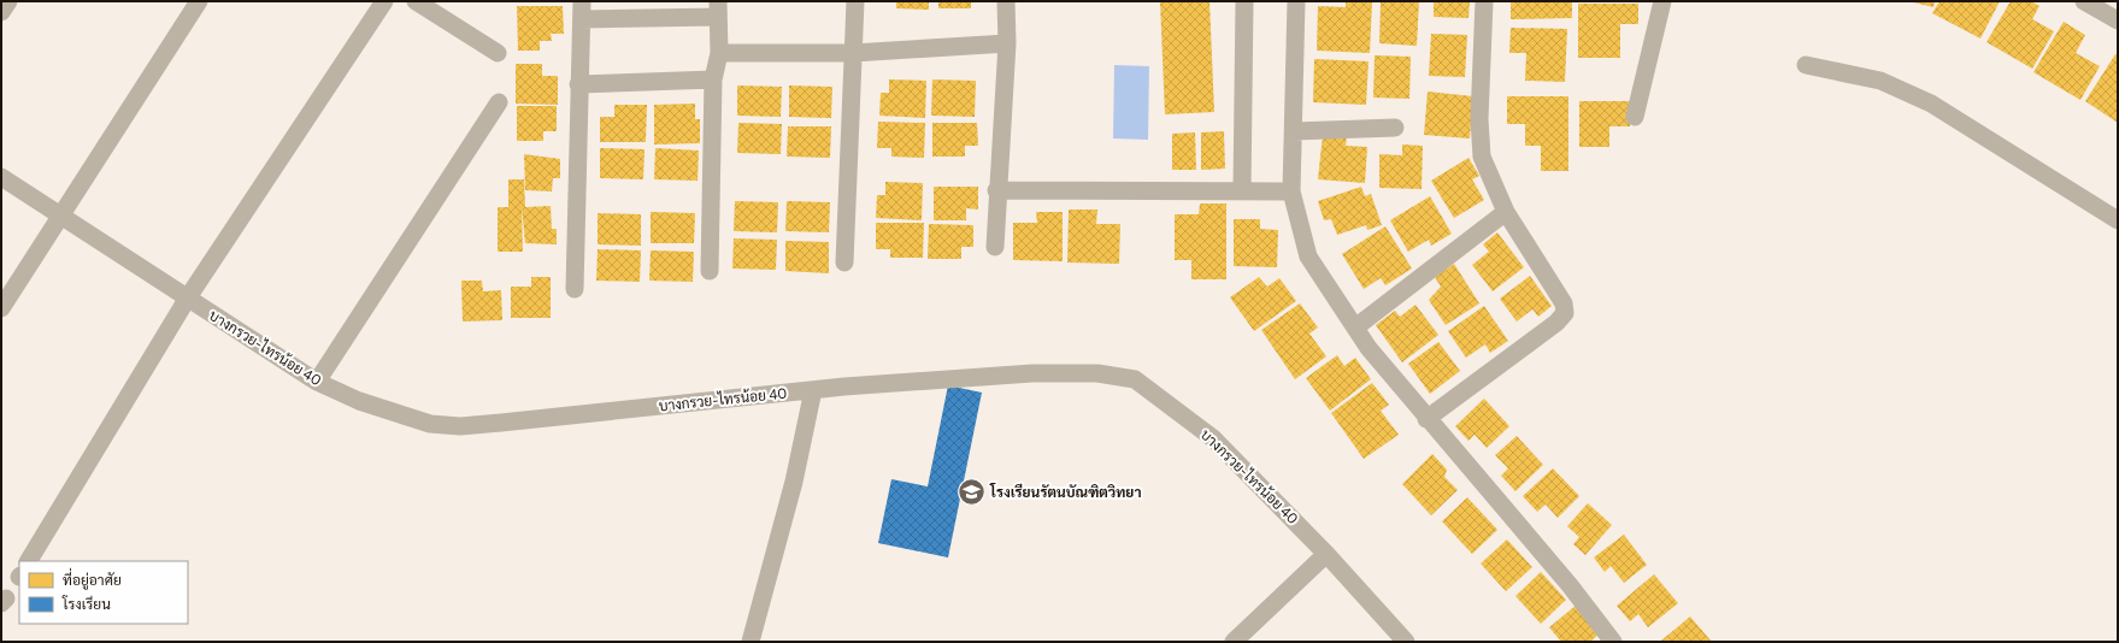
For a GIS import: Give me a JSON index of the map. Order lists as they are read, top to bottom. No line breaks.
{"streets":{"street":["บางกรวย-ไทรน้อย 40"]},"places":{"school or university":["โรงเรียนรัตนบัณฑิตวิทยา"]},"legend":["ที่อยู่อาศัย","โรงเรียน"]}
